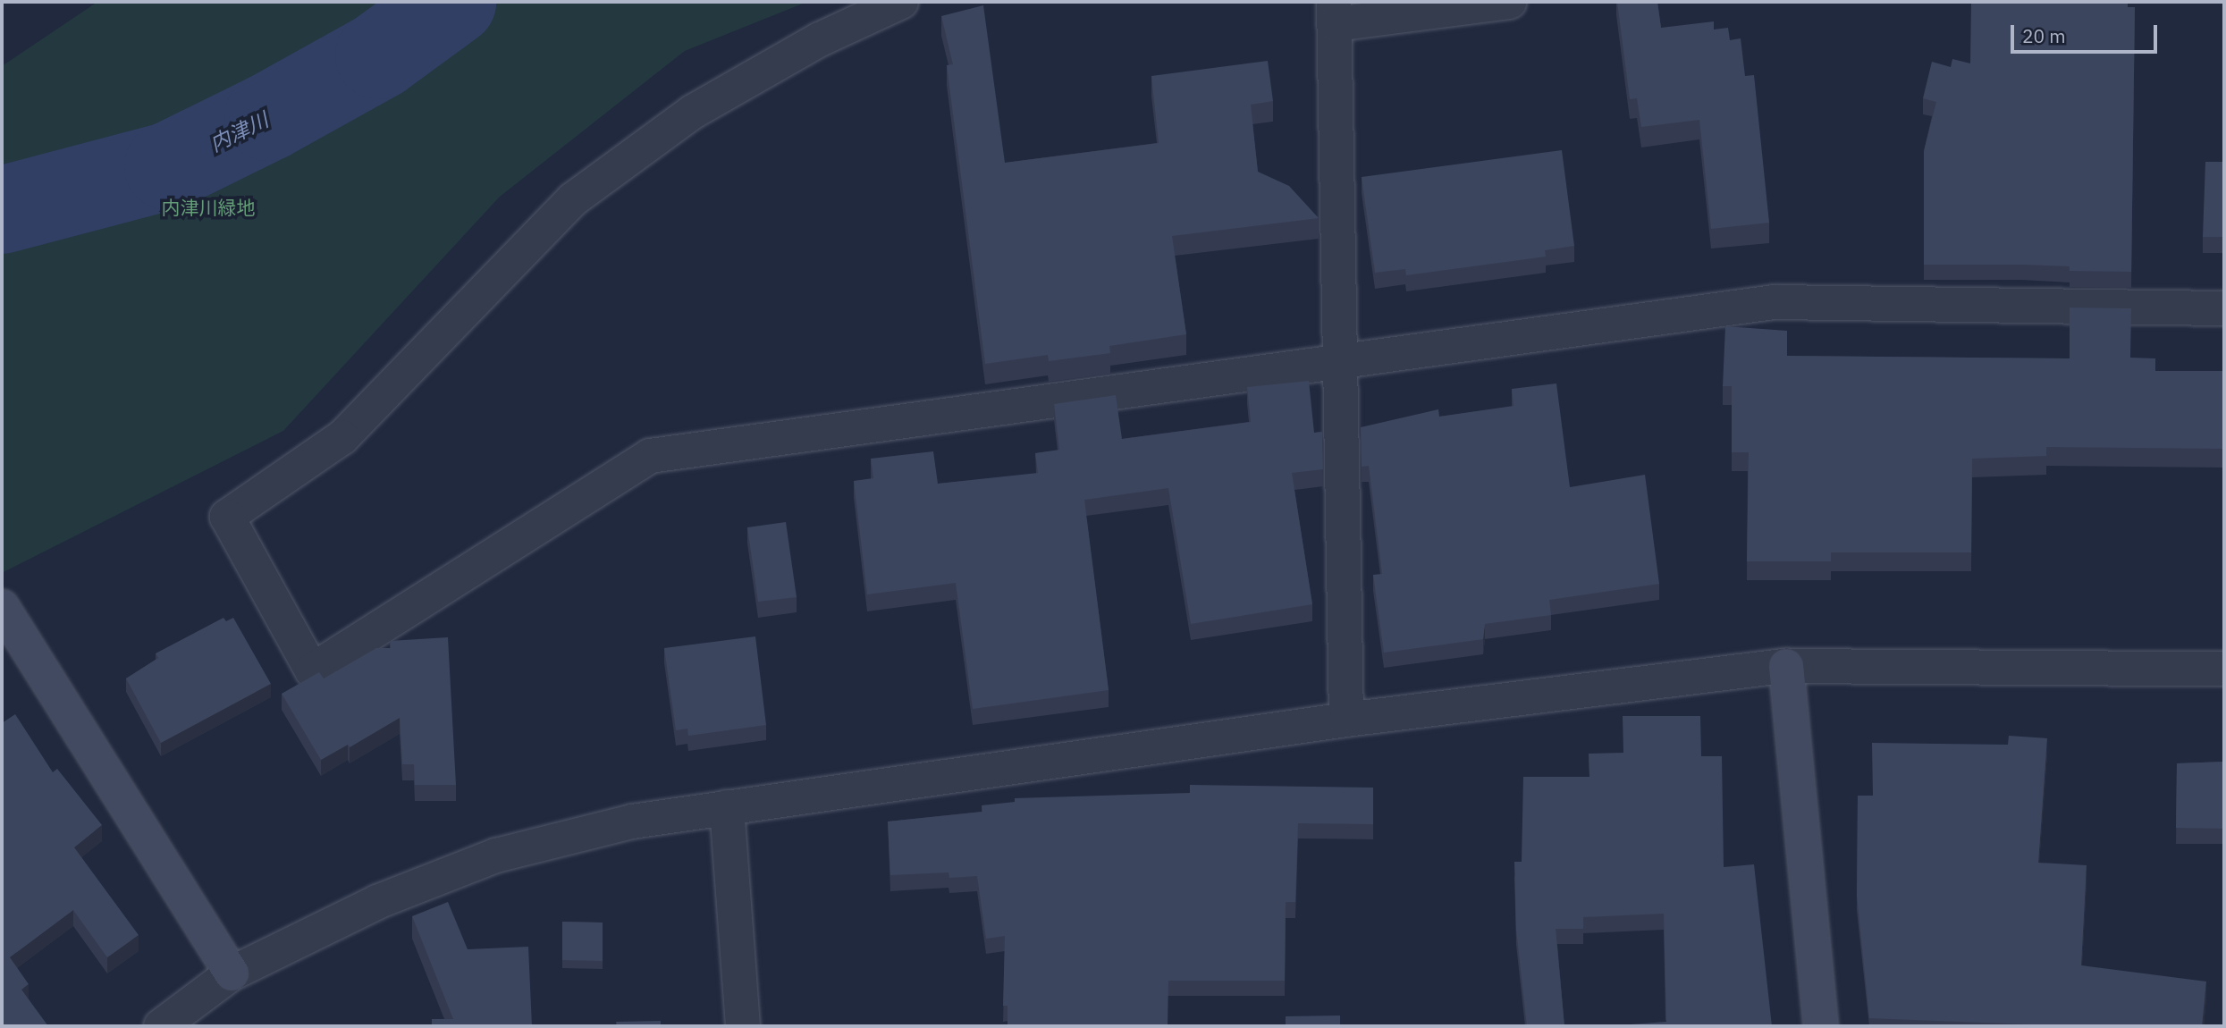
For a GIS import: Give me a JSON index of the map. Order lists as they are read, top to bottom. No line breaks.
{"water":["内津川"],"parks":["内津川緑地"],"scale_bar":"20 m"}
